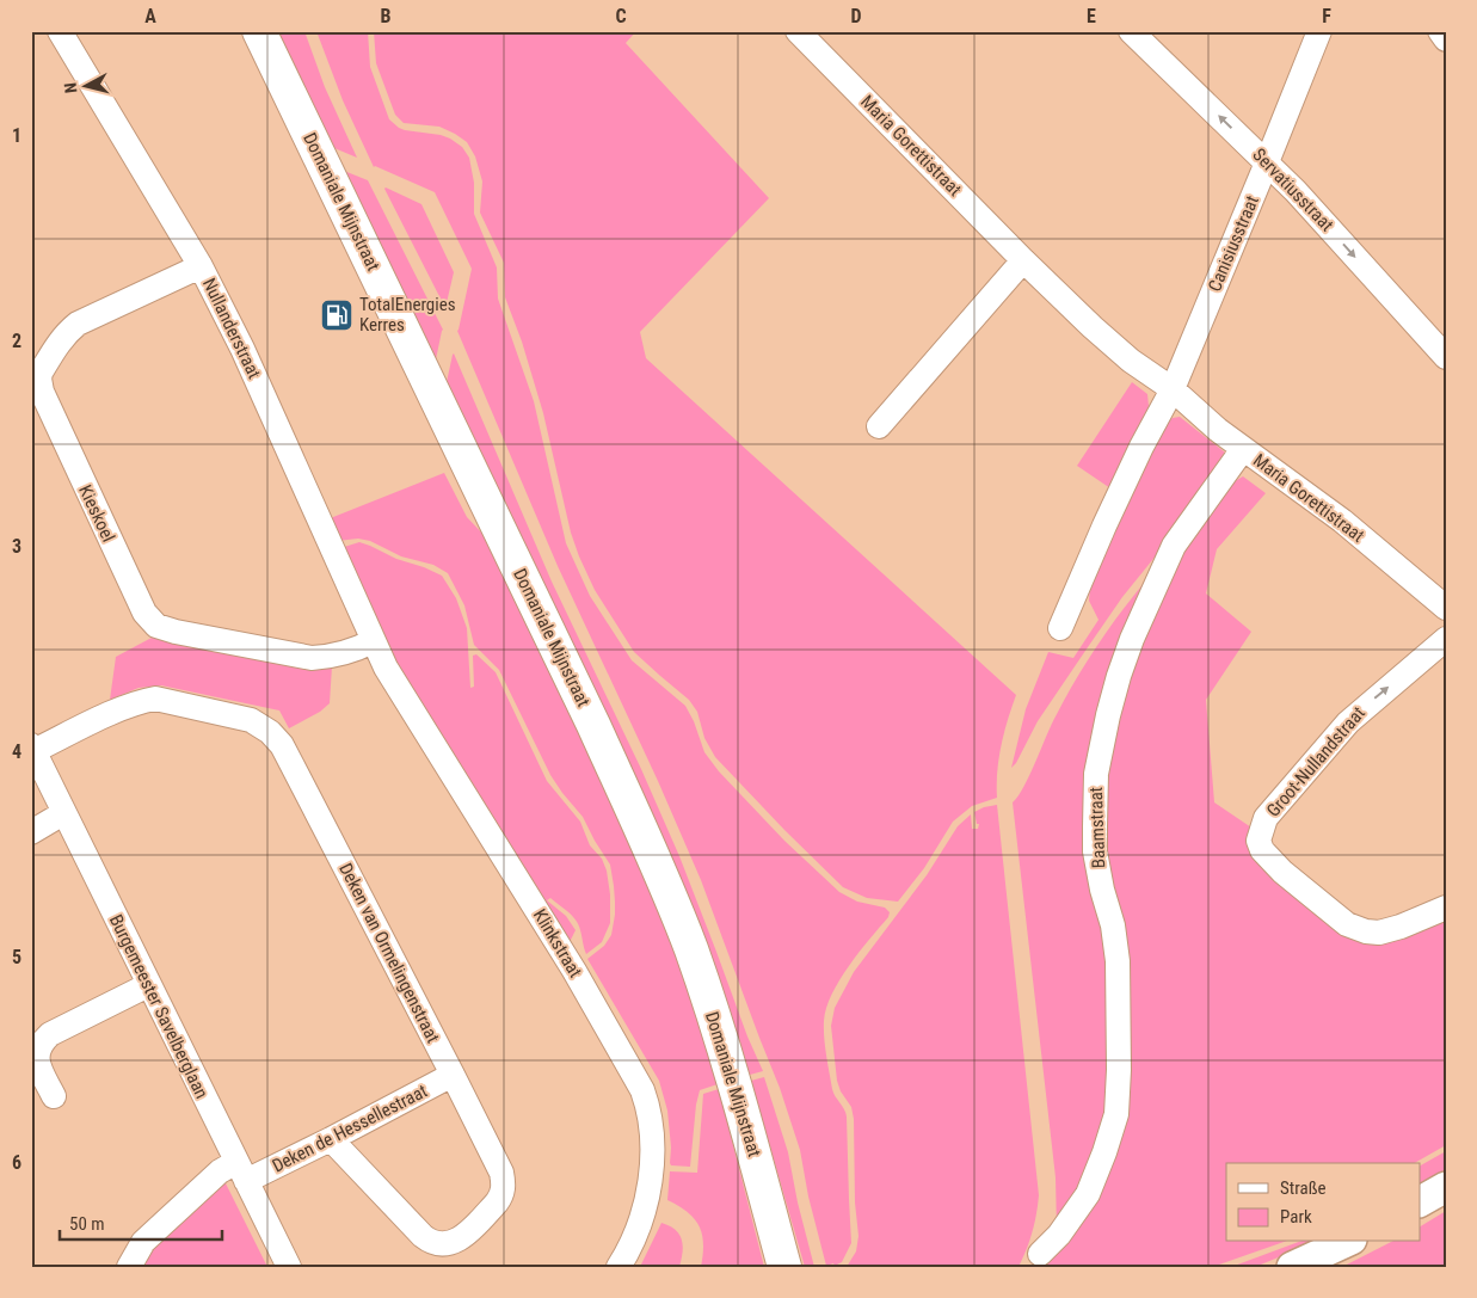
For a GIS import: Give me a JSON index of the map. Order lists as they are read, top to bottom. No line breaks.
{"streets":{"main road":["Domaniale Mijnstraat"],"street":["Maria Gorettistraat","Servatiusstraat","Canisiusstraat","Nullanderstraat","Kieskoel","Groot-Nullandstraat","Baamstraat","Klinkstraat","Deken van Ormelingenstraat","Burgemeester Savelberglaan","Deken de Hessellestraat"]},"crossings":[["Maria Gorettistraat","Canisiusstraat"],["Maria Gorettistraat","Baamstraat"],["Servatiusstraat","Canisiusstraat"],["Nullanderstraat","Kieskoel"],["Nullanderstraat","Klinkstraat"],["Kieskoel","Klinkstraat"],["Deken van Ormelingenstraat","Burgemeester Savelberglaan"],["Deken van Ormelingenstraat","Deken de Hessellestraat"],["Burgemeester Savelberglaan","Deken de Hessellestraat"]],"places":{"fuel station":["TotalEnergies Kerres"]},"legend":["Straße","Park"],"scale_bar":"50 m","north":"left","grid":{"columns":["A","B","C","D","E","F"],"rows":["1","2","3","4","5","6"]}}
